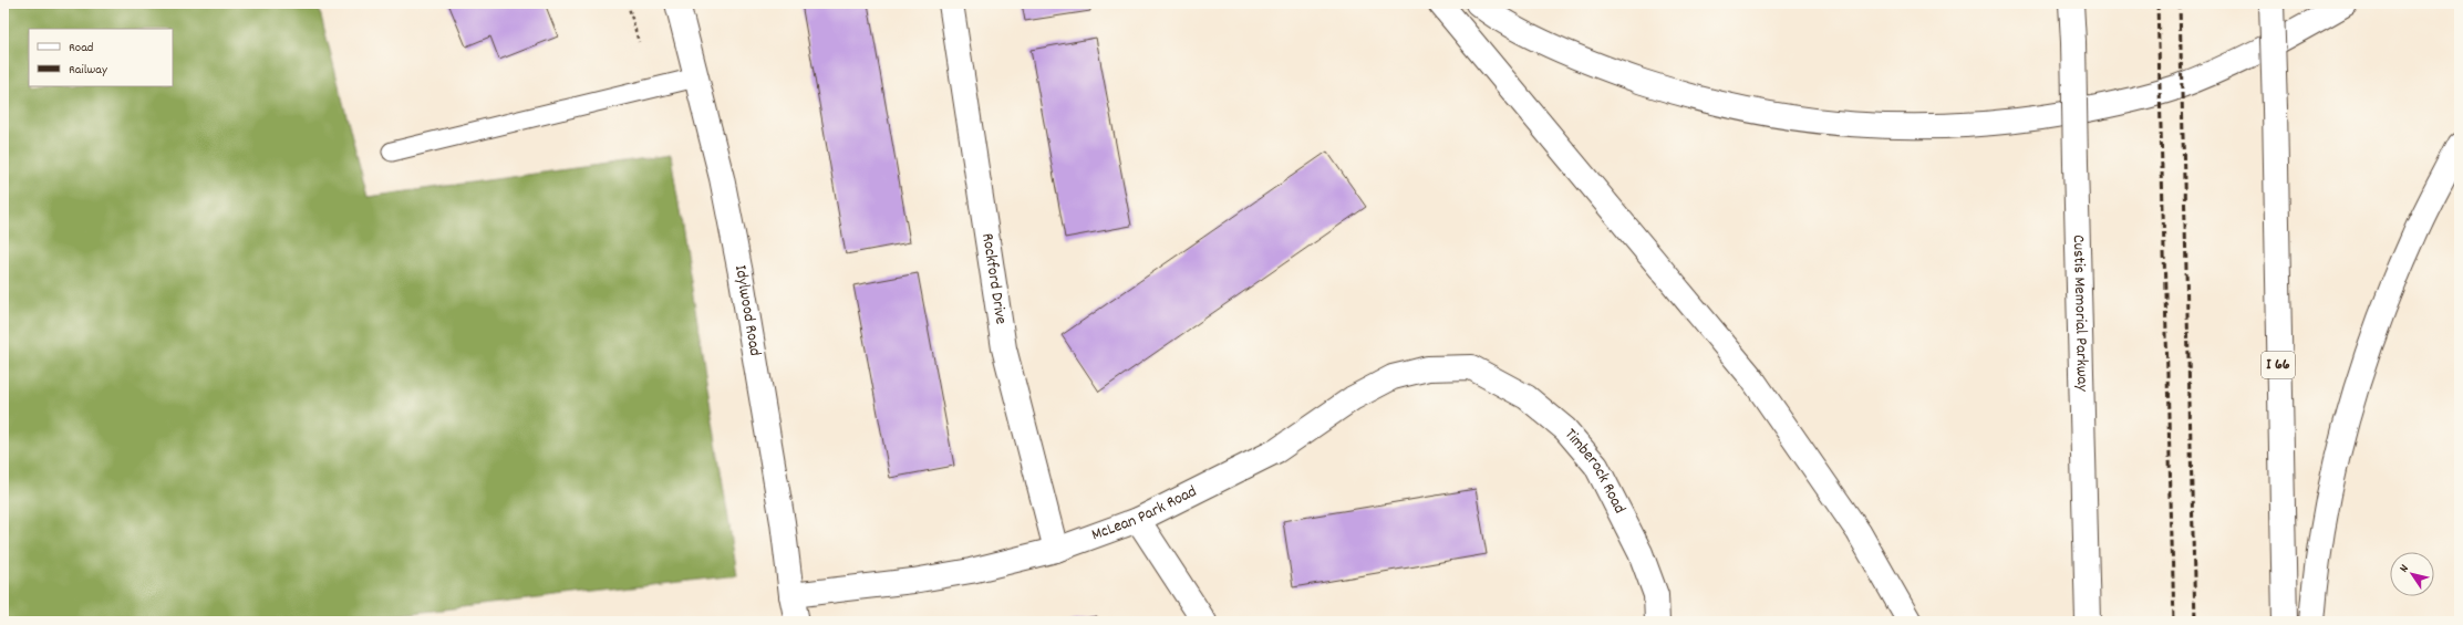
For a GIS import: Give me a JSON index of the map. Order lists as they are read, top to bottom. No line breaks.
{"streets":{"main road":["Rockford Drive","Idylwood Road","Custis Memorial Parkway","I 66","Timberock Road","McLean Park Road"]},"crossings":[["Rockford Drive","McLean Park Road"],["Idylwood Road","McLean Park Road"],["Timberock Road","McLean Park Road"]],"legend":["Road","Railway"],"north":"top left"}
